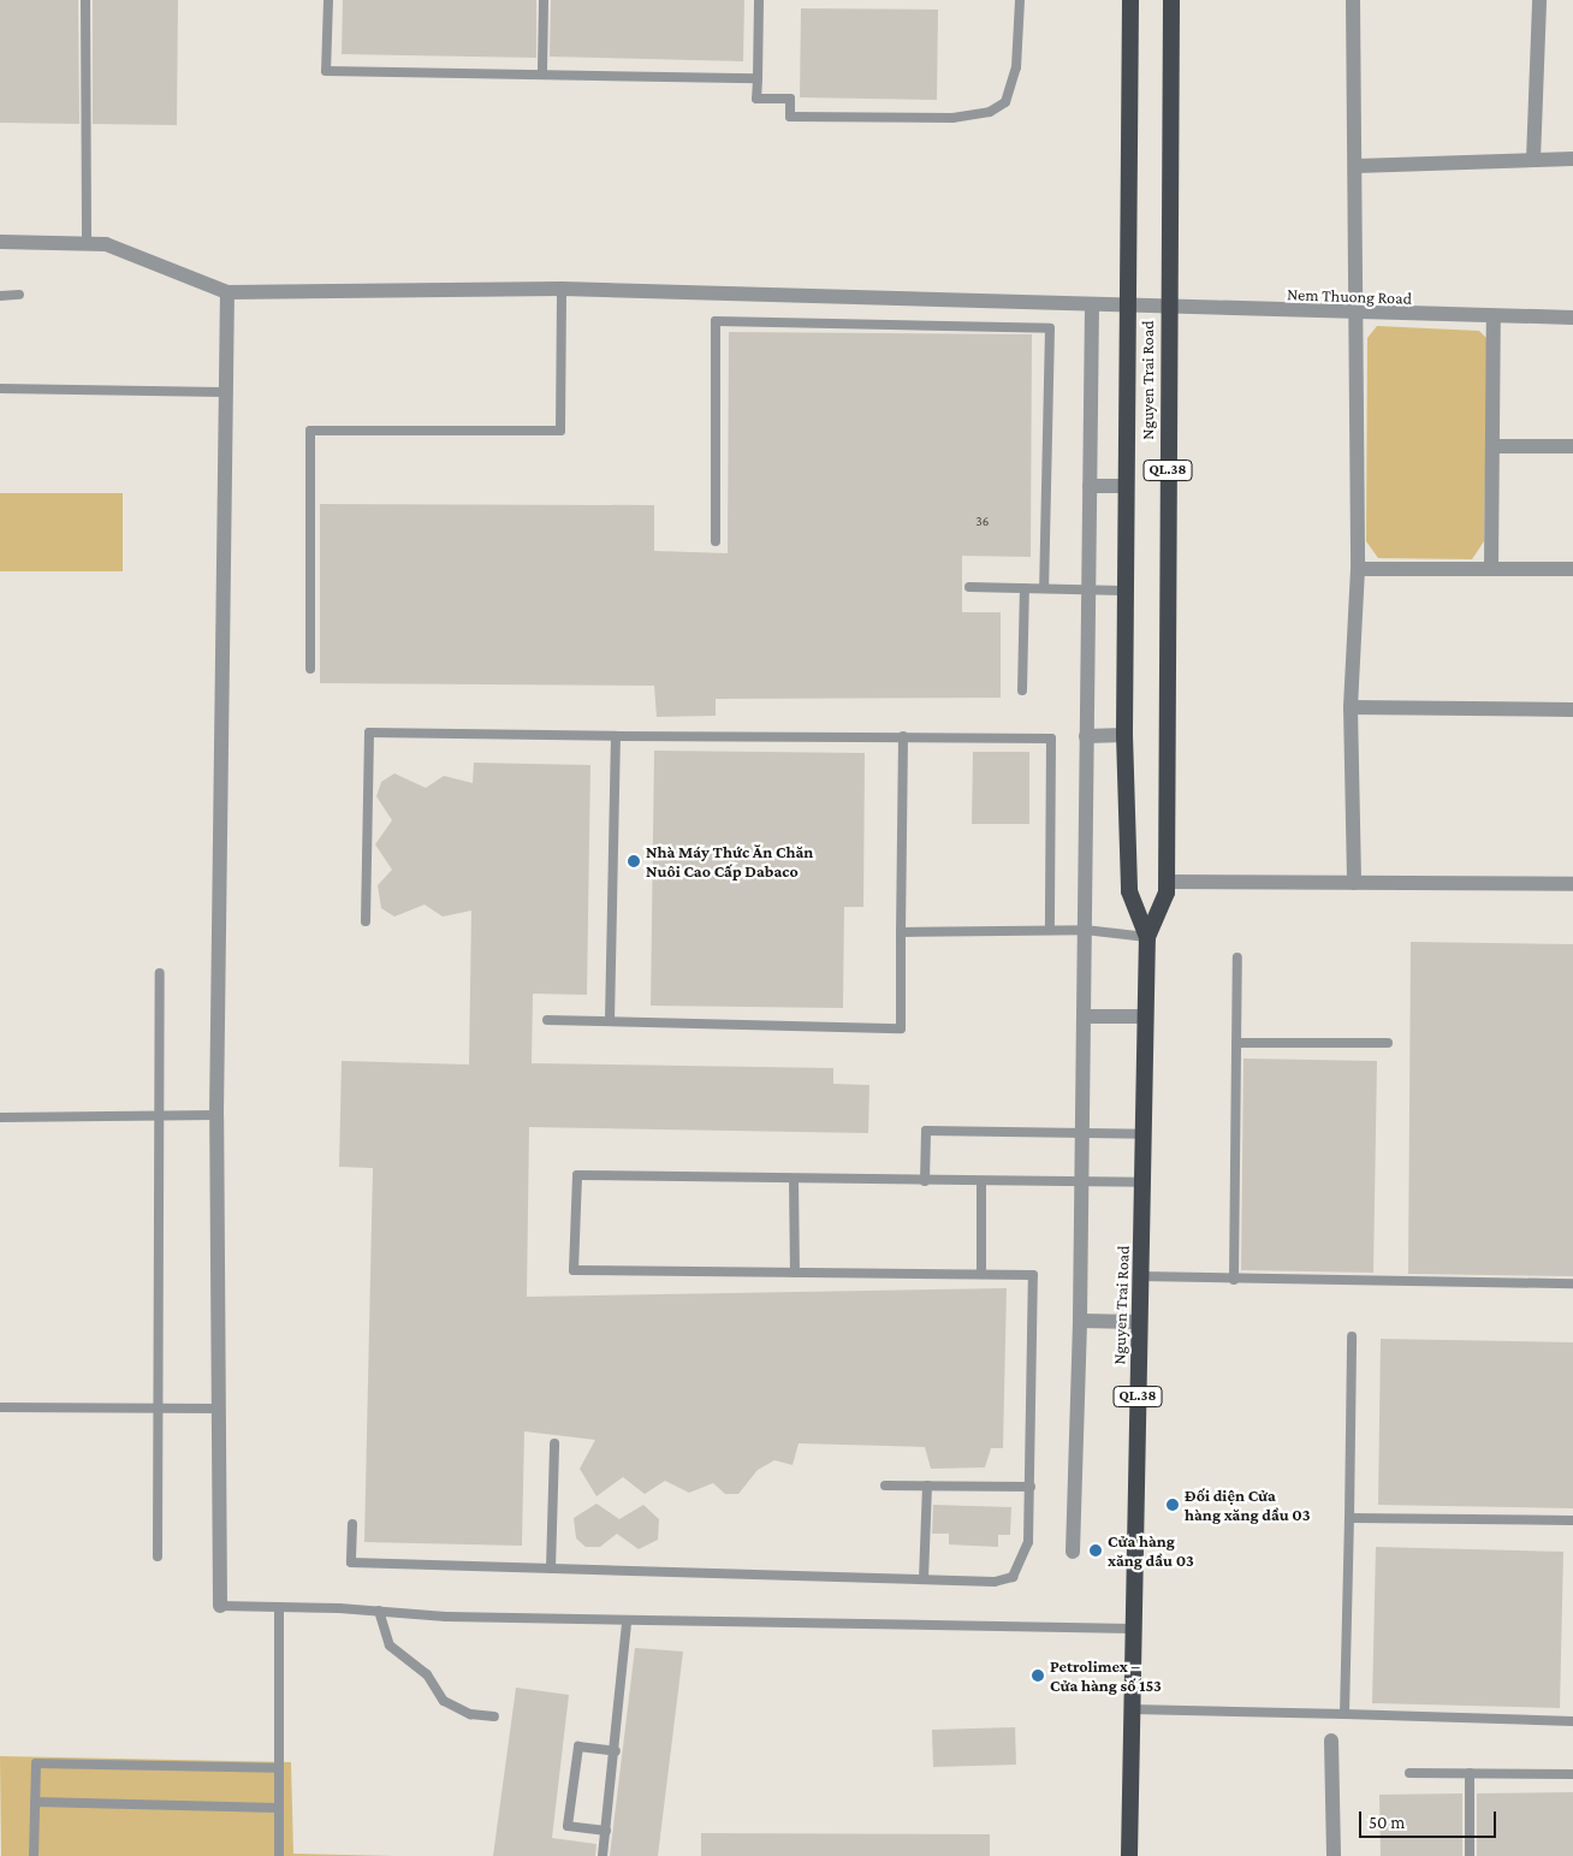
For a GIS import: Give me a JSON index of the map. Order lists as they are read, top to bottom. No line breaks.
{"streets":{"highway":["Nguyen Trai Road","QL.38"],"street":["Nem Thuong Road"]},"crossings":[["Nem Thuong Road","Nguyen Trai Road"]],"places":["Nhà Máy Thức Ăn Chăn Nuôi Cao Cấp Dabaco","Đối diện Cửa hàng xăng dầu 03","Cửa hàng xăng dầu 03","Petrolimex – Cửa hàng số 153"],"house_numbers":["36"],"scale_bar":"50 m"}
